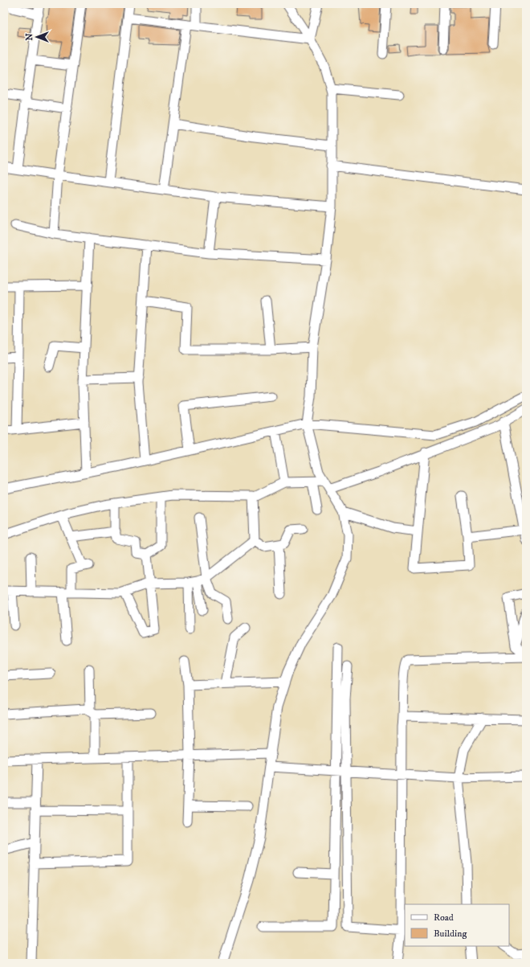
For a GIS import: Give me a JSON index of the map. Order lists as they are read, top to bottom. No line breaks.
{"legend":["Road","Building"],"north":"left"}
